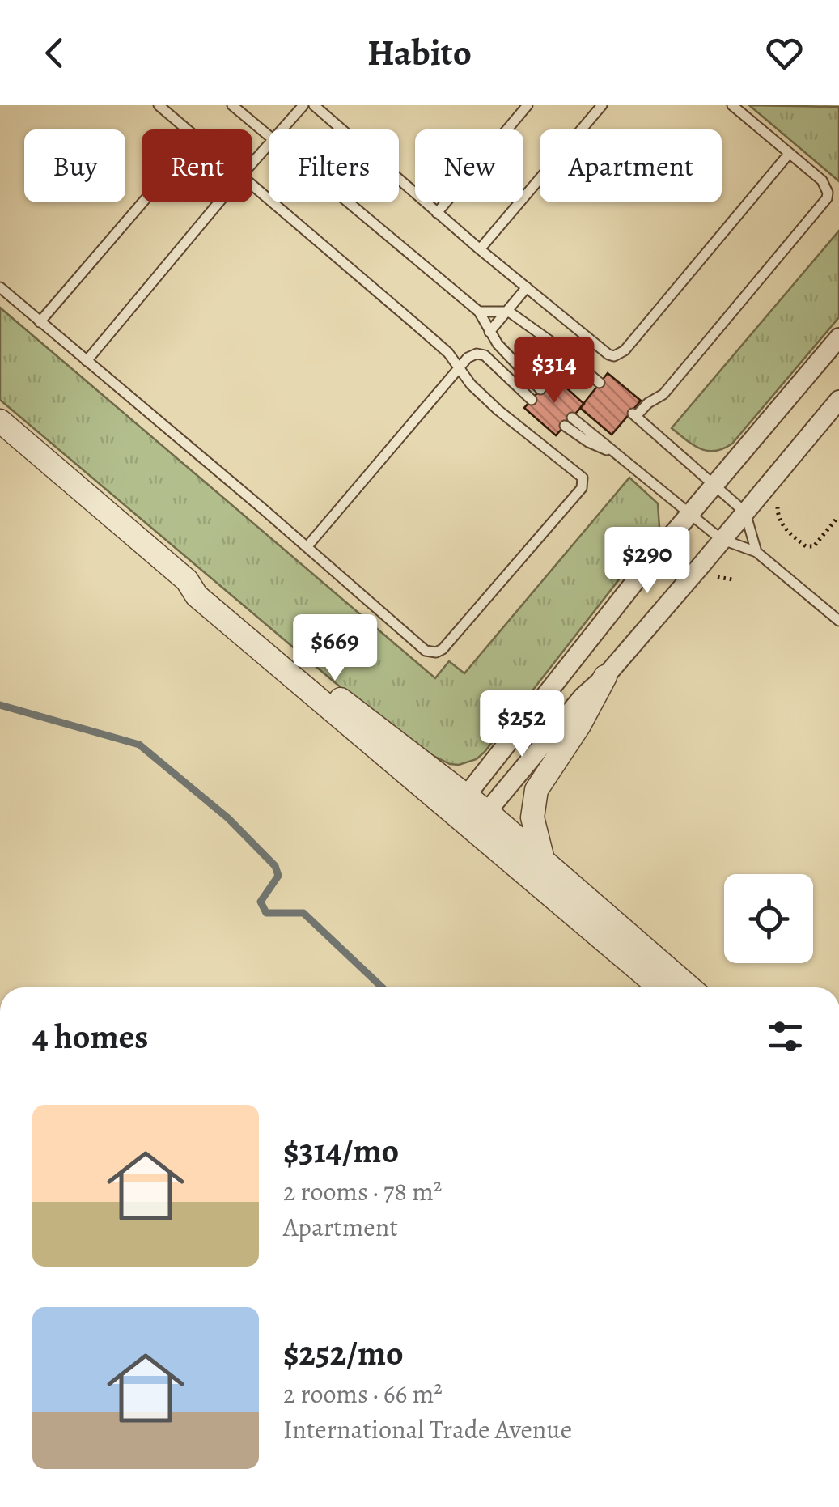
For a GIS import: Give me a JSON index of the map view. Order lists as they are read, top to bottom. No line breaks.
{"page":{"header":"Habito","chip":["Buy","Rent","Filters","New","Apartment"],"price":["$314","$290","$669","$252"],"heading":"4 homes","list":[{"name":"$314/mo","note":"2 rooms · 78 m² · Apartment"},{"name":"$252/mo","note":"2 rooms · 66 m² · International Trade Avenue"}]}}
